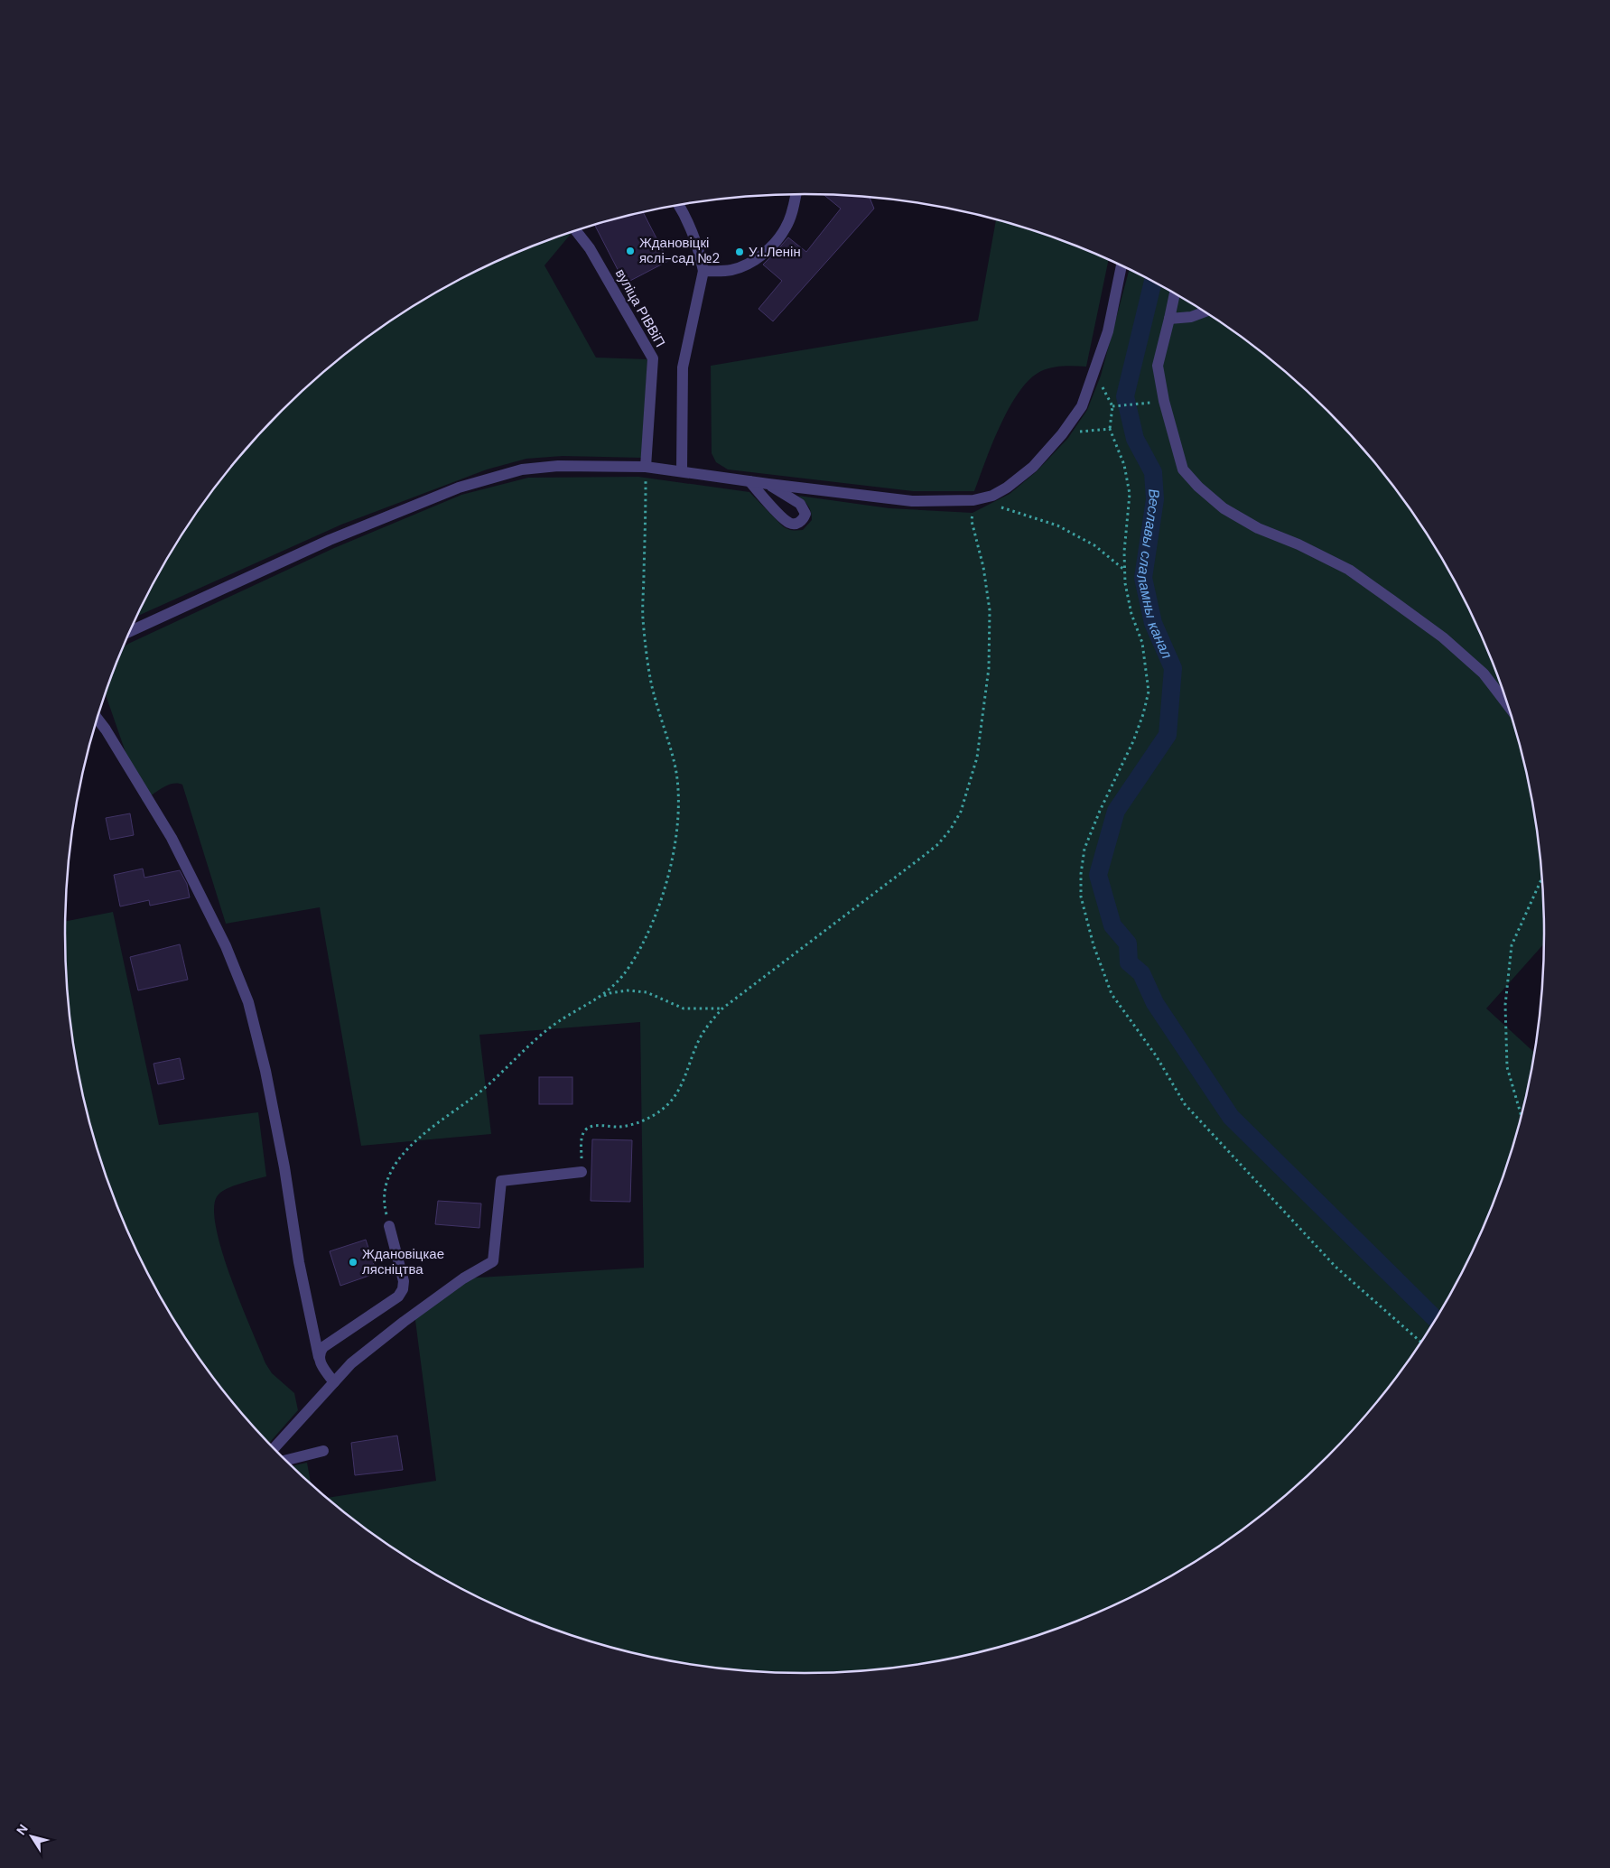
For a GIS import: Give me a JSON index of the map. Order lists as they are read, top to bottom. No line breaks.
{"streets":{"street":["вуліца РІВВіП"]},"water":["Веславы слаламны канал"],"places":["Ждановіцкі яслі-сад №2","У.І.Ленін","Ждановіцкае лясніцтва"],"north":"top left"}
